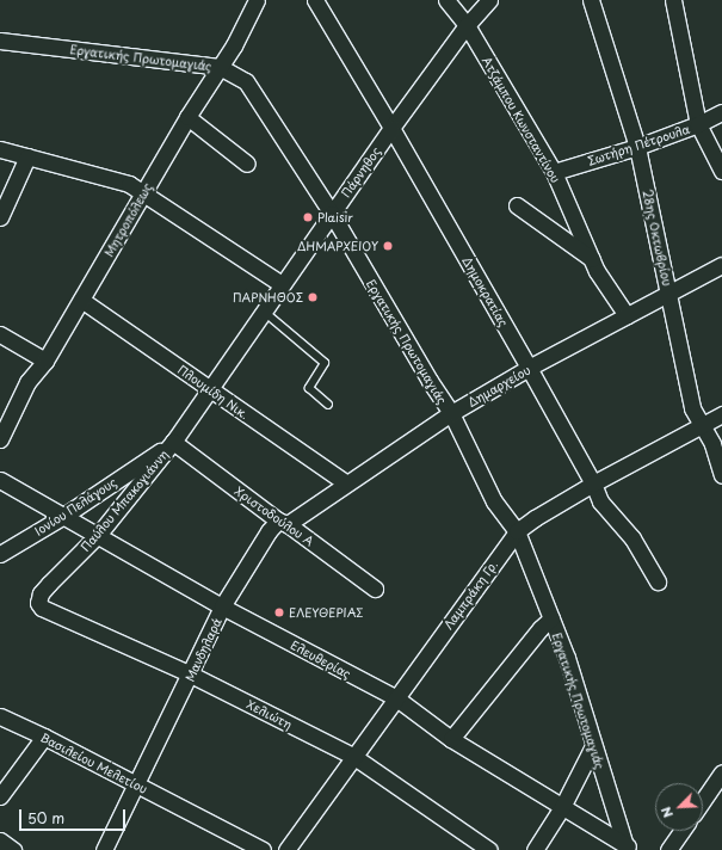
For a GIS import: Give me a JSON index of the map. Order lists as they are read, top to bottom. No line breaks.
{"streets":{"street":["Εργατικής Πρωτομαγιάς","Ατζάμπου Κωνσταντίνου","Σωτήρη Πέτρουλα","Πάρνηθος","Μητροπόλεως","28ης Οκτωβρίου","Δημοκρατίας","Δημαρχείου","Πλουμίδη Νικ.","Παύλου Μπακογιάννη","Ιονίου Πελάγους","Χριστοδούλου Α","Λαμπράκη Γρ.","Μανδηλαρά","Ελευθερίας","Χελιώτη","Βασιλείου Μελετίου"]},"crossings":[["Εργατικής Πρωτομαγιάς","Πάρνηθος"],["Εργατικής Πρωτομαγιάς","Μητροπόλεως"],["Εργατικής Πρωτομαγιάς","Δημαρχείου"],["Εργατικής Πρωτομαγιάς","Λαμπράκη Γρ."],["Εργατικής Πρωτομαγιάς","Ελευθερίας"],["Ατζάμπου Κωνσταντίνου","Σωτήρη Πέτρουλα"],["Ατζάμπου Κωνσταντίνου","Πάρνηθος"],["Ατζάμπου Κωνσταντίνου","Δημαρχείου"],["Σωτήρη Πέτρουλα","28ης Οκτωβρίου"],["Πάρνηθος","Δημοκρατίας"],["Πάρνηθος","Πλουμίδη Νικ."],["Πάρνηθος","Παύλου Μπακογιάννη"],["Πάρνηθος","Ιονίου Πελάγους"],["Πάρνηθος","Χριστοδούλου Α"],["Μητροπόλεως","Πλουμίδη Νικ."],["28ης Οκτωβρίου","Δημαρχείου"],["28ης Οκτωβρίου","Λαμπράκη Γρ."],["Δημοκρατίας","Δημαρχείου"],["Δημοκρατίας","Λαμπράκη Γρ."],["Δημαρχείου","Πλουμίδη Νικ."],["Δημαρχείου","Χριστοδούλου Α"],["Δημαρχείου","Μανδηλαρά"],["Παύλου Μπακογιάννη","Ιονίου Πελάγους"],["Παύλου Μπακογιάννη","Χριστοδούλου Α"],["Παύλου Μπακογιάννη","Ελευθερίας"],["Παύλου Μπακογιάννη","Χελιώτη"],["Ιονίου Πελάγους","Χριστοδούλου Α"],["Ιονίου Πελάγους","Ελευθερίας"],["Χριστοδούλου Α","Μανδηλαρά"],["Λαμπράκη Γρ.","Ελευθερίας"],["Λαμπράκη Γρ.","Χελιώτη"],["Μανδηλαρά","Ελευθερίας"],["Μανδηλαρά","Χελιώτη"],["Μανδηλαρά","Βασιλείου Μελετίου"]],"places":["Plaisir","ΔΗΜΑΡΧΕΙΟΥ","ΠΑΡΝΗΘΟΣ","ΕΛΕΥΘΕΡΙΑΣ"],"scale_bar":"50 m","north":"bottom left"}
